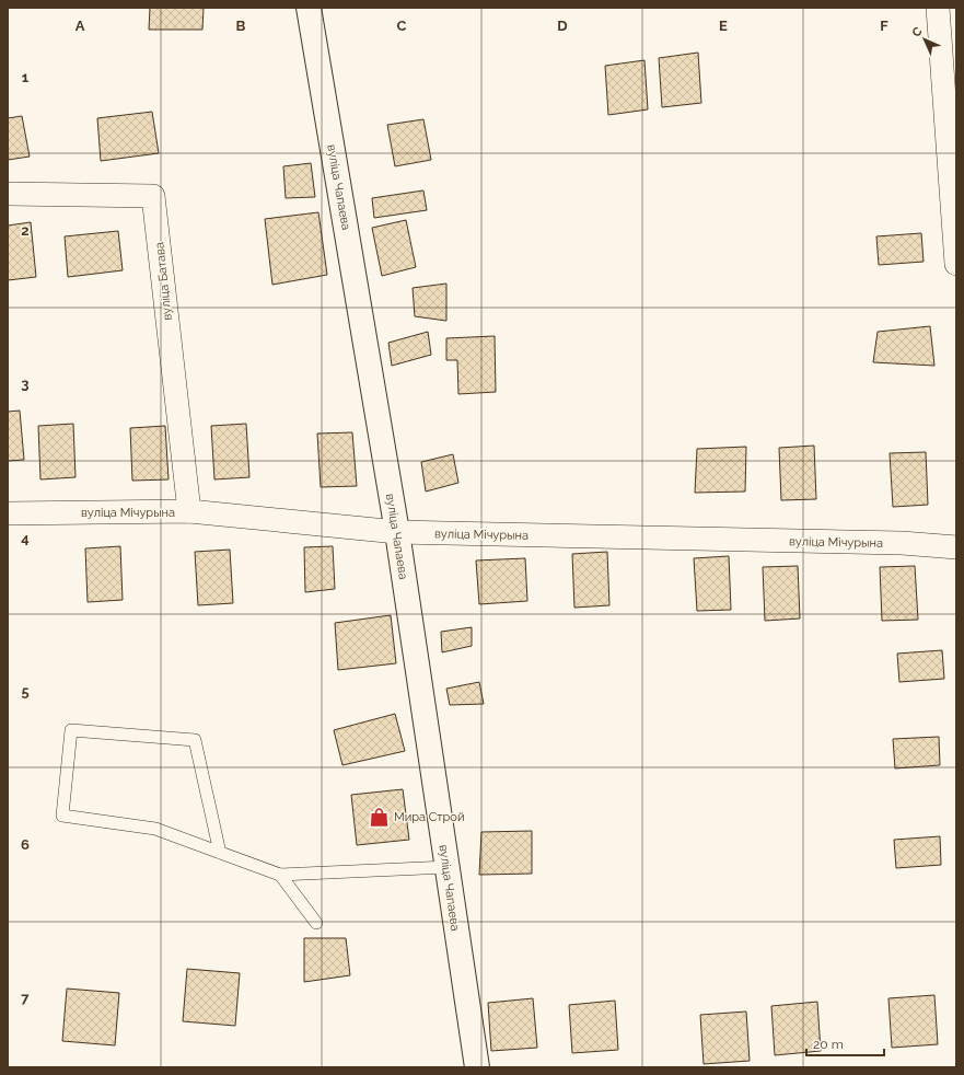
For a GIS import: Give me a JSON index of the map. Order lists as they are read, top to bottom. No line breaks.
{"streets":{"street":["вуліца Чапаева","вуліца Батава","вуліца Мічурына"]},"crossings":[["вуліца Чапаева","вуліца Мічурына"],["вуліца Батава","вуліца Мічурына"]],"places":{"shop":["Мира Строй"]},"scale_bar":"20 m","north":"top left","grid":{"columns":["A","B","C","D","E","F"],"rows":["1","2","3","4","5","6","7"]}}
